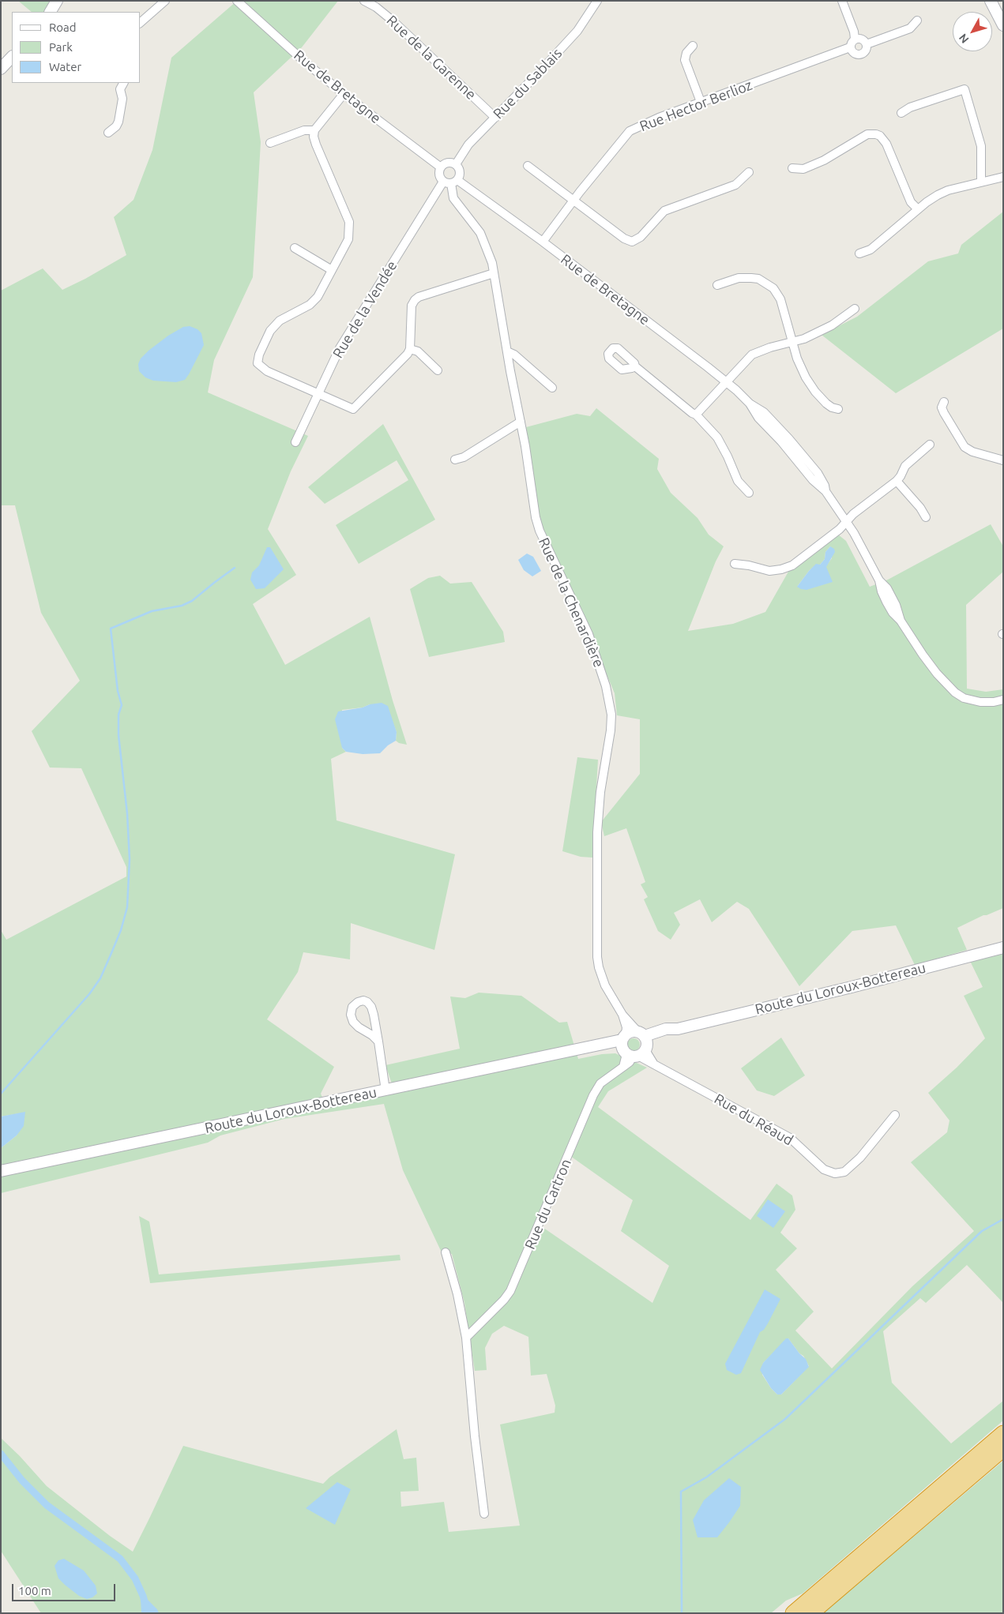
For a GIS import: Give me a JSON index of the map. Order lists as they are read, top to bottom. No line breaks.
{"streets":{"main road":["Route du Loroux-Bottereau"],"street":["Rue de la Garenne","Rue du Sablais","Rue de Bretagne","Rue Hector Berlioz","Rue de la Vendée","Rue de la Chenardière","Rue du Réaud","Rue du Cartron"]},"crossings":[["Rue de la Garenne","Rue du Sablais"],["Rue du Sablais","Rue de Bretagne"],["Rue du Sablais","Rue de la Vendée"],["Rue du Sablais","Rue de la Chenardière"],["Rue de Bretagne","Rue Hector Berlioz"],["Rue de Bretagne","Rue de la Vendée"],["Rue de Bretagne","Rue de la Chenardière"],["Rue de la Vendée","Rue de la Chenardière"],["Rue de la Chenardière","Route du Loroux-Bottereau"],["Rue de la Chenardière","Rue du Réaud"],["Rue de la Chenardière","Rue du Cartron"],["Route du Loroux-Bottereau","Rue du Réaud"],["Route du Loroux-Bottereau","Rue du Cartron"],["Rue du Réaud","Rue du Cartron"]],"legend":["Road","Park","Water"],"scale_bar":"100 m","north":"bottom left"}
